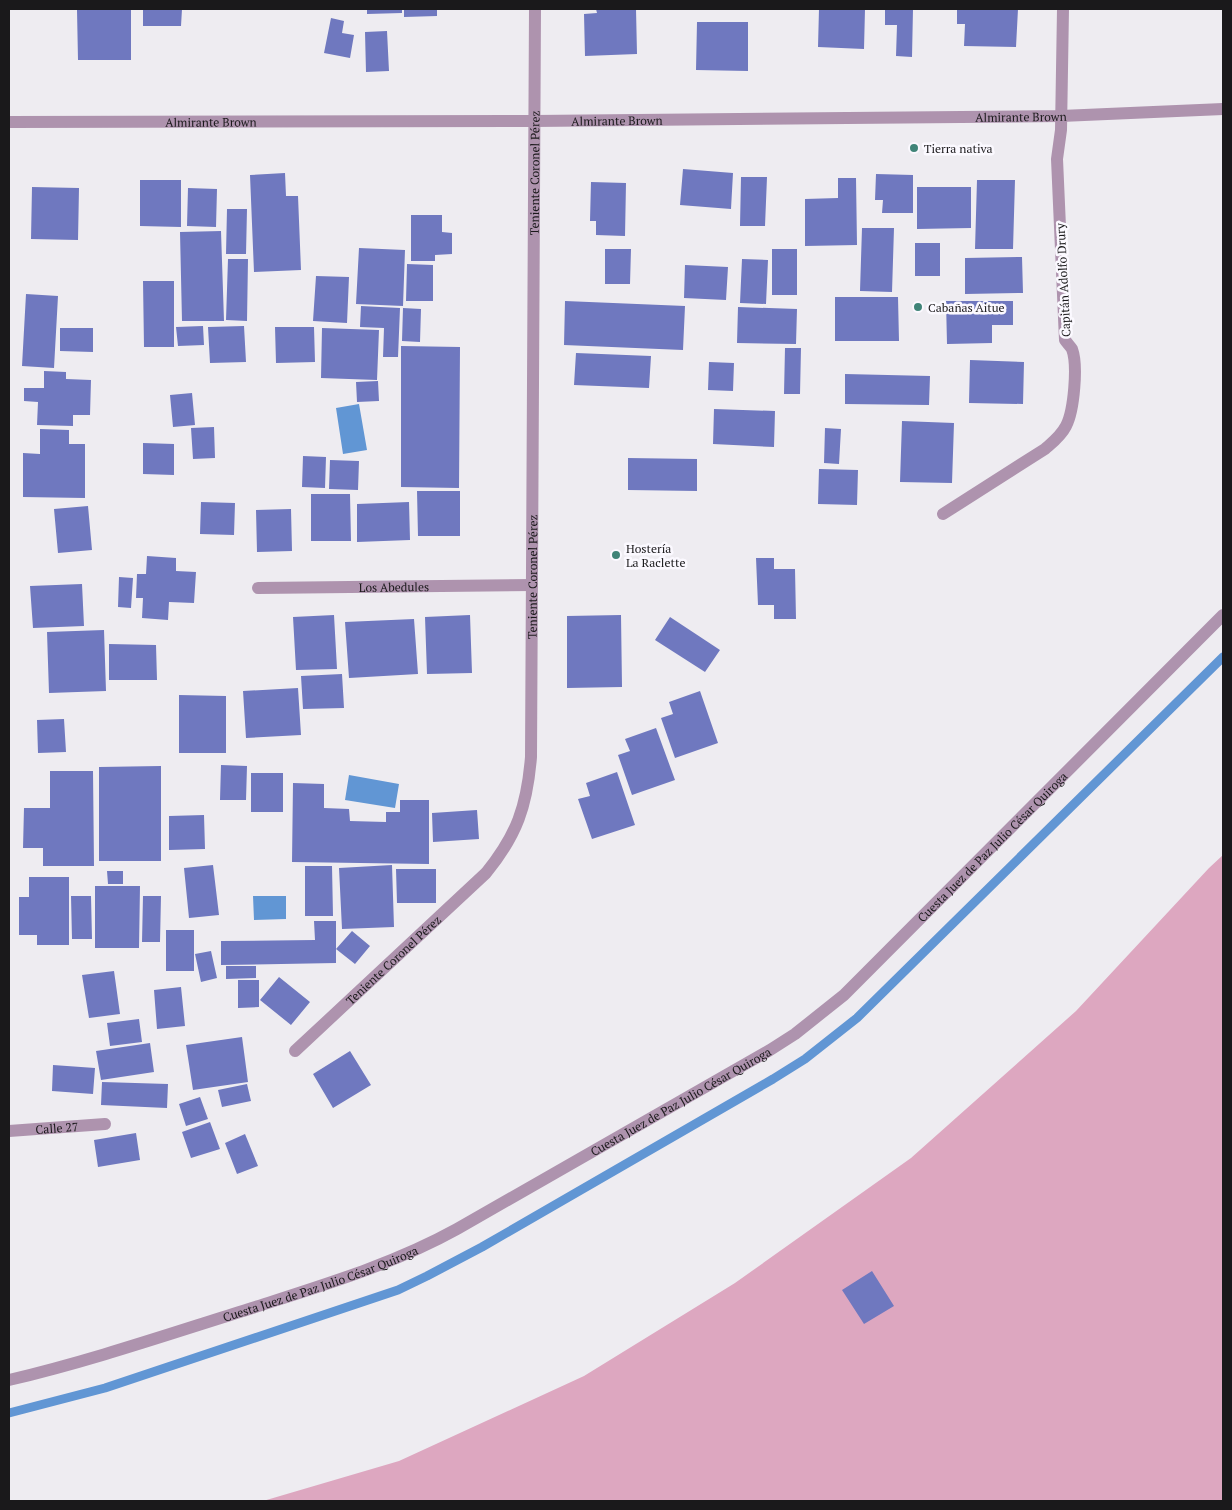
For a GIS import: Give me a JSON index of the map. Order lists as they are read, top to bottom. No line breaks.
{"streets":{"street":["Almirante Brown","Teniente Coronel Pérez","Capitán Adolfo Drury","Los Abedules","Cuesta Juez de Paz Julio César Quiroga","Calle 27"]},"crossings":[["Almirante Brown","Teniente Coronel Pérez"],["Almirante Brown","Capitán Adolfo Drury"],["Teniente Coronel Pérez","Los Abedules"]],"places":["Tierra nativa","Cabañas Aitue","Hostería La Raclette"]}
